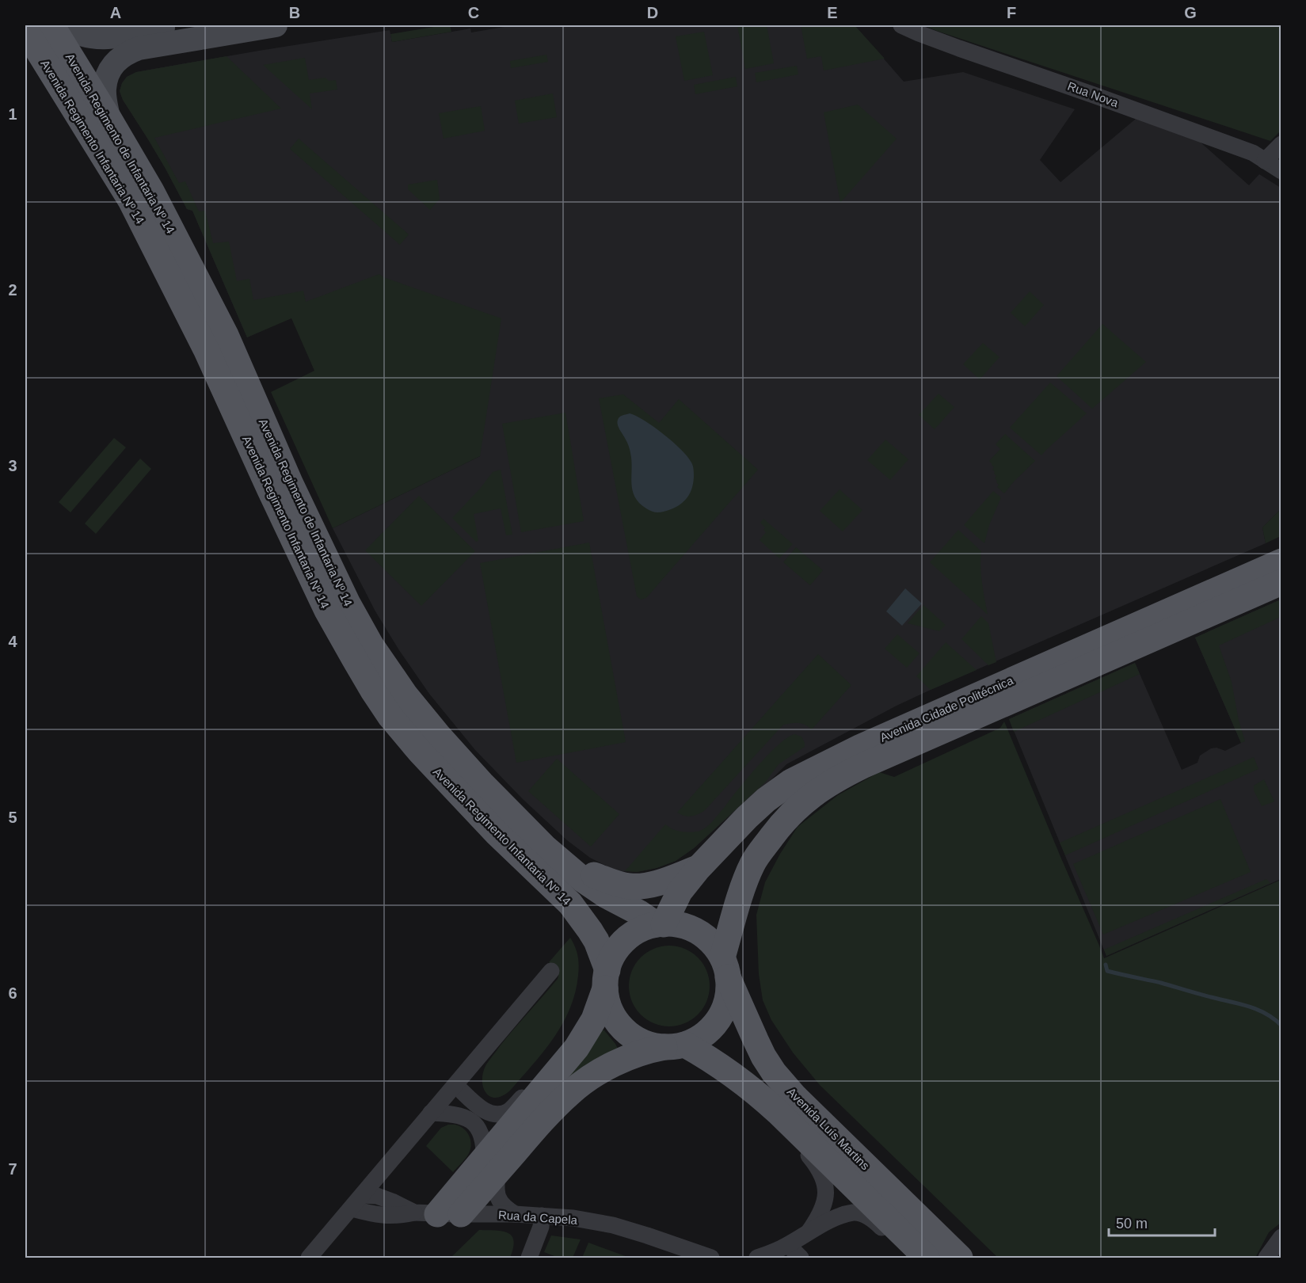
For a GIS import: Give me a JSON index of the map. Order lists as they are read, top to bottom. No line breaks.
{"streets":{"main road":["Avenida Regimento Infantaria Nº 14","Avenida Regimento de Infantaria Nº 14","Avenida Cidade Politécnica","Avenida Luís Martins"],"street":["Rua Nova","Rua da Capela"]},"crossings":[["Avenida Regimento Infantaria Nº 14","Avenida Regimento de Infantaria Nº 14"],["Avenida Regimento Infantaria Nº 14","Avenida Cidade Politécnica"],["Avenida Regimento Infantaria Nº 14","Avenida Luís Martins"],["Avenida Regimento de Infantaria Nº 14","Avenida Cidade Politécnica"],["Avenida Regimento de Infantaria Nº 14","Avenida Luís Martins"],["Avenida Cidade Politécnica","Avenida Luís Martins"]],"scale_bar":"50 m","grid":{"columns":["A","B","C","D","E","F","G"],"rows":["1","2","3","4","5","6","7"]}}
